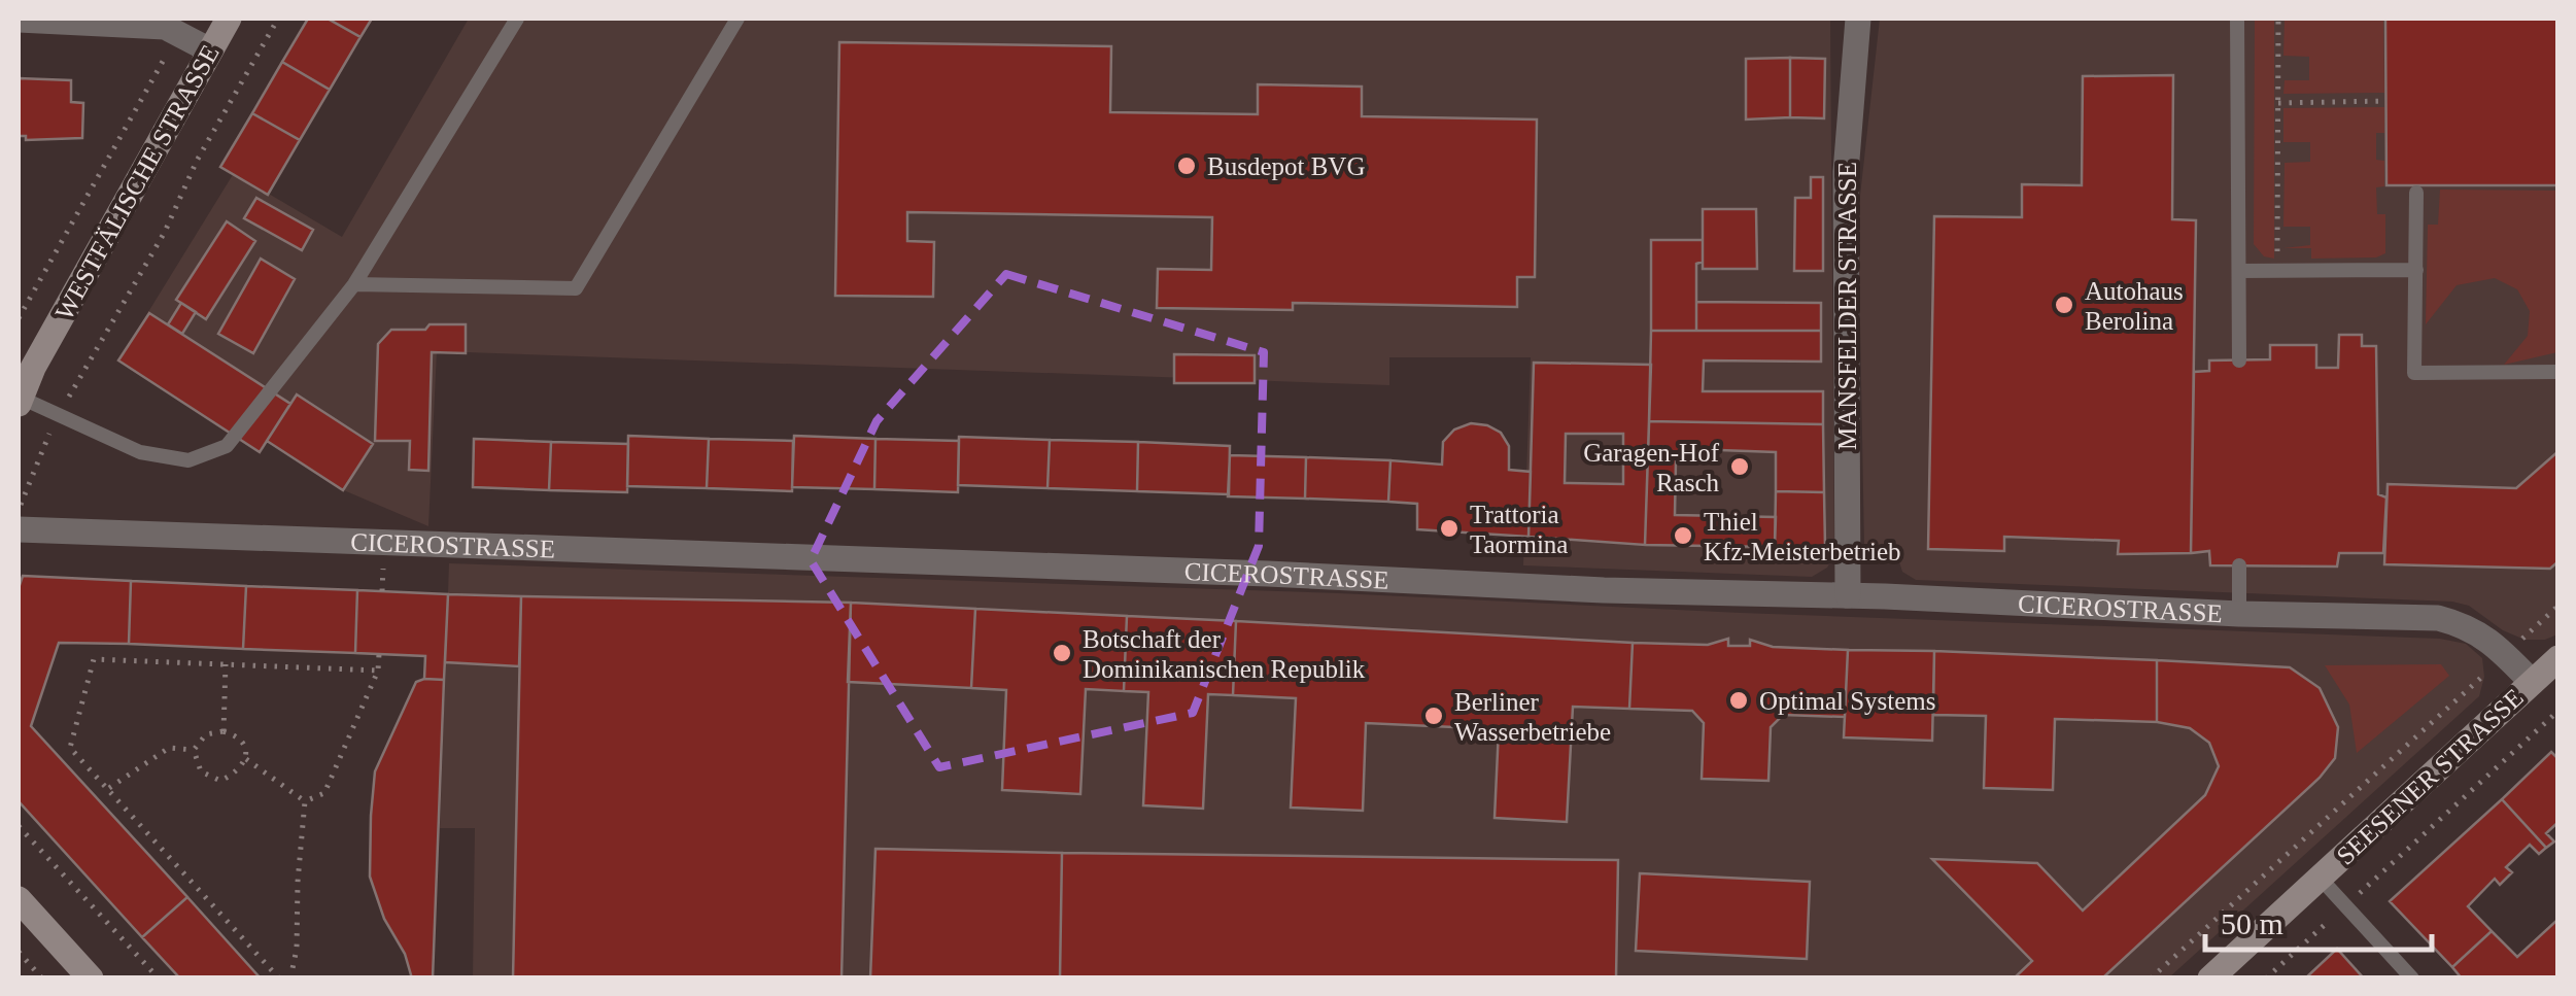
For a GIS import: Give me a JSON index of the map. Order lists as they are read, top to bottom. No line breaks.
{"streets":{"street":["WESTFÄLISCHE STRASSE","MANSFELDER STRASSE","CICEROSTRASSE","SEESENER STRASSE"]},"crossings":[["MANSFELDER STRASSE","CICEROSTRASSE"],["CICEROSTRASSE","SEESENER STRASSE"]],"places":["Busdepot BVG","Autohaus Berolina","Garagen-Hof Rasch","Trattoria Taormina","Thiel Kfz-Meisterbetrieb","Botschaft der Dominikanischen Republik","Optimal Systems","Berliner Wasserbetriebe"],"scale_bar":"50 m"}
